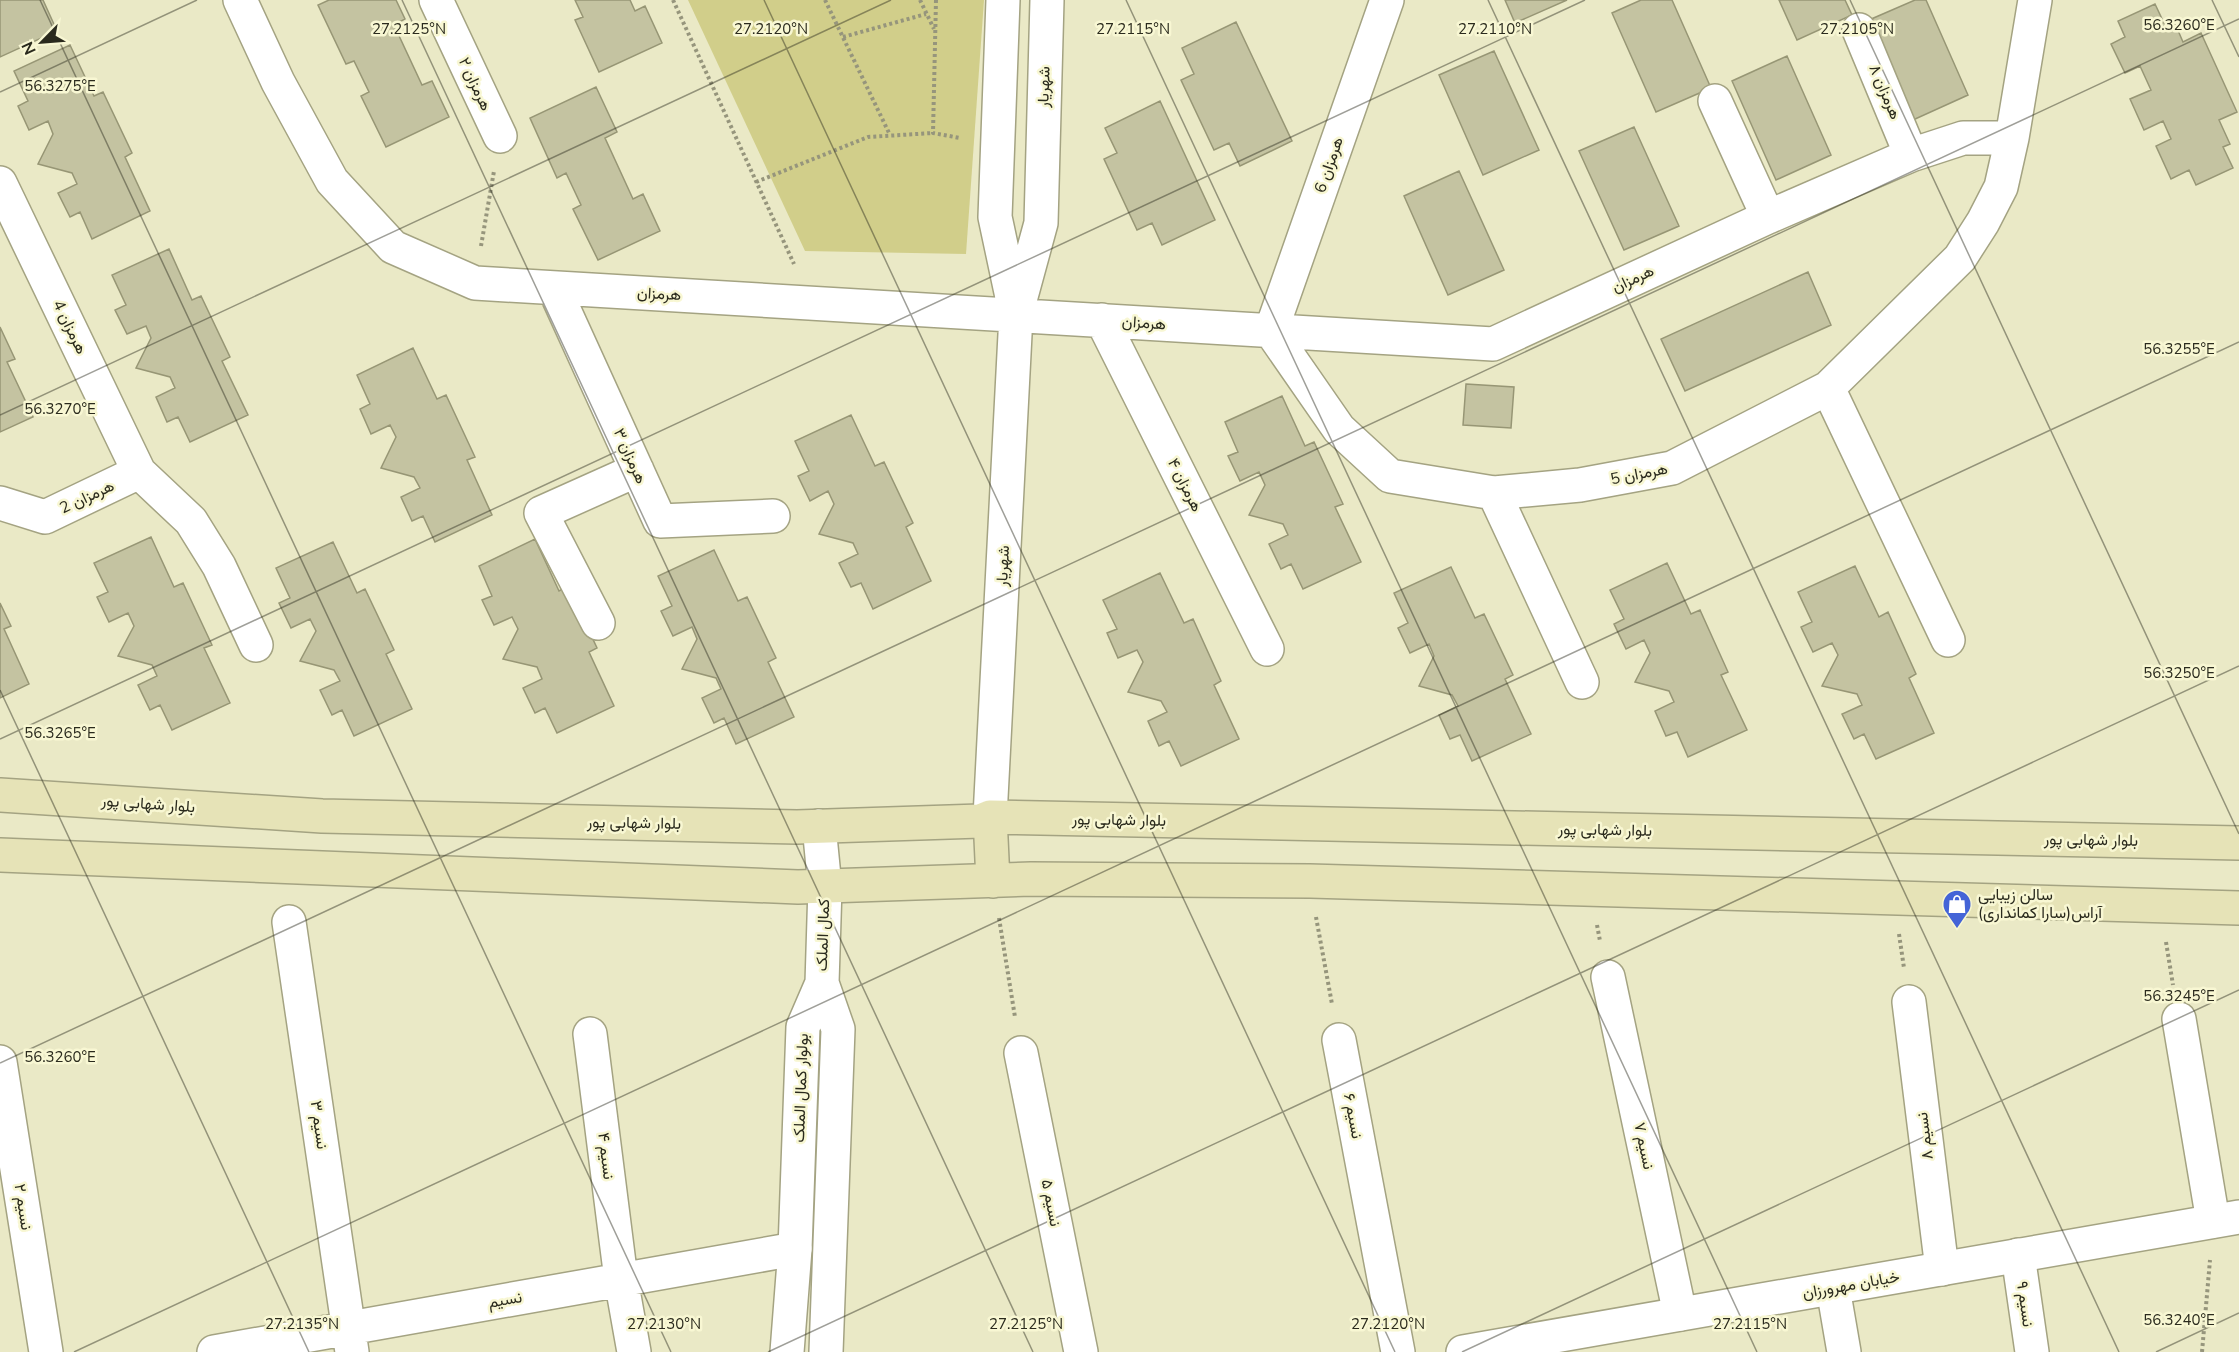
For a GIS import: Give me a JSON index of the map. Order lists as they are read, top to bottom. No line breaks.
{"streets":{"main road":["بلوار شهابی پور"],"street":["هرمزان ۲","شهریار","هرمزان ۸","هرمزان 6","هرمزان","هرمزان 4","هرمزان ۳","هرمزان 5","هرمزان ۴","هرمزان 2","کمال الملک","بولوار کمال الملک","نسیم ۶","نسیم ۳","نسیم ۸","نسیم ۷","نسیم ۴","نسیم ۵","نسیم ۲","خیابان مهرورزان","نسیم","نسیم ۹"]},"crossings":[["شهریار","هرمزان"],["شهریار","بلوار شهابی پور"],["هرمزان ۸","هرمزان"],["هرمزان 6","هرمزان"],["هرمزان 6","هرمزان 5"],["هرمزان","هرمزان ۳"],["هرمزان","هرمزان 5"],["هرمزان","هرمزان ۴"],["هرمزان 4","هرمزان 2"],["بلوار شهابی پور","کمال الملک"],["کمال الملک","بولوار کمال الملک"],["بولوار کمال الملک","نسیم"],["نسیم ۳","نسیم"],["نسیم ۸","خیابان مهرورزان"],["نسیم ۷","خیابان مهرورزان"],["نسیم ۴","نسیم"],["خیابان مهرورزان","نسیم ۹"]],"places":{"shop":["سالن زیبایی آراس(سارا کمانداری)"]},"north":"bottom left","coordinates":["56.3260°E","27.2125°N","27.2120°N","27.2115°N","27.2110°N","27.2105°N","56.3275°E","56.3255°E","56.3270°E","56.3250°E","56.3265°E","56.3245°E","56.3240°E","27.2135°N","27.2130°N"]}
